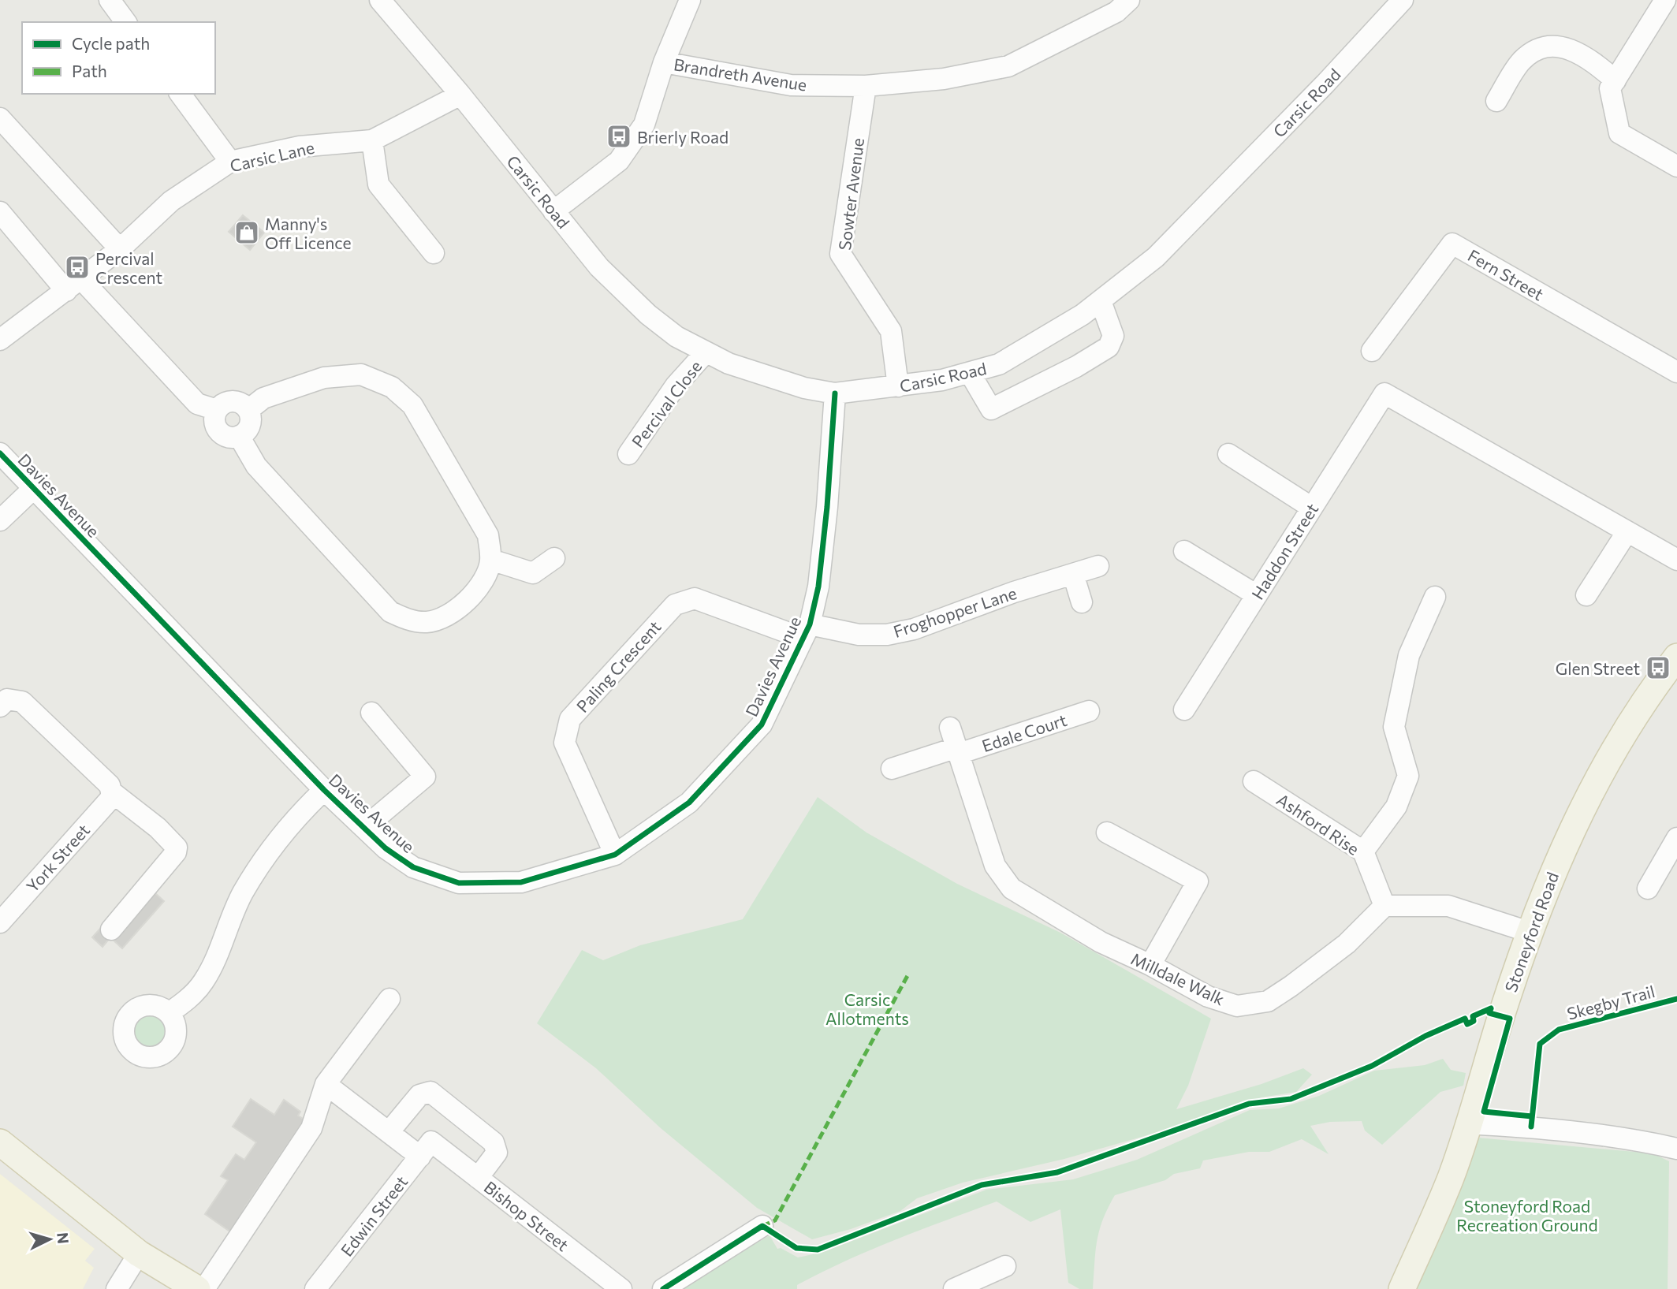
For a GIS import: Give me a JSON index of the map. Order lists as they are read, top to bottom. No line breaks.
{"streets":{"main road":["Stoneyford Road"],"street":["Brandreth Avenue","Carsic Road","Carsic Lane","Sowter Avenue","Fern Street","Percival Close","Davies Avenue","Haddon Street","Froghopper Lane","Paling Crescent","Edale Court","Ashford Rise","York Street","Milldale Walk","Edwin Street","Bishop Street"],"cycle path":["Skegby Trail"]},"crossings":[["Brandreth Avenue","Sowter Avenue"],["Carsic Road","Carsic Lane"],["Carsic Road","Sowter Avenue"],["Carsic Road","Percival Close"],["Carsic Road","Davies Avenue"],["Davies Avenue","Froghopper Lane"],["Davies Avenue","Paling Crescent"],["Froghopper Lane","Paling Crescent"],["Edale Court","Milldale Walk"],["Ashford Rise","Milldale Walk"],["Edwin Street","Bishop Street"]],"parks":["Carsic Allotments","Stoneyford Road Recreation Ground"],"places":{"bus stop":["Brierly Road","Percival Crescent","Glen Street"],"shop":["Manny's Off Licence"]},"legend":["Cycle path","Path"],"north":"right"}
